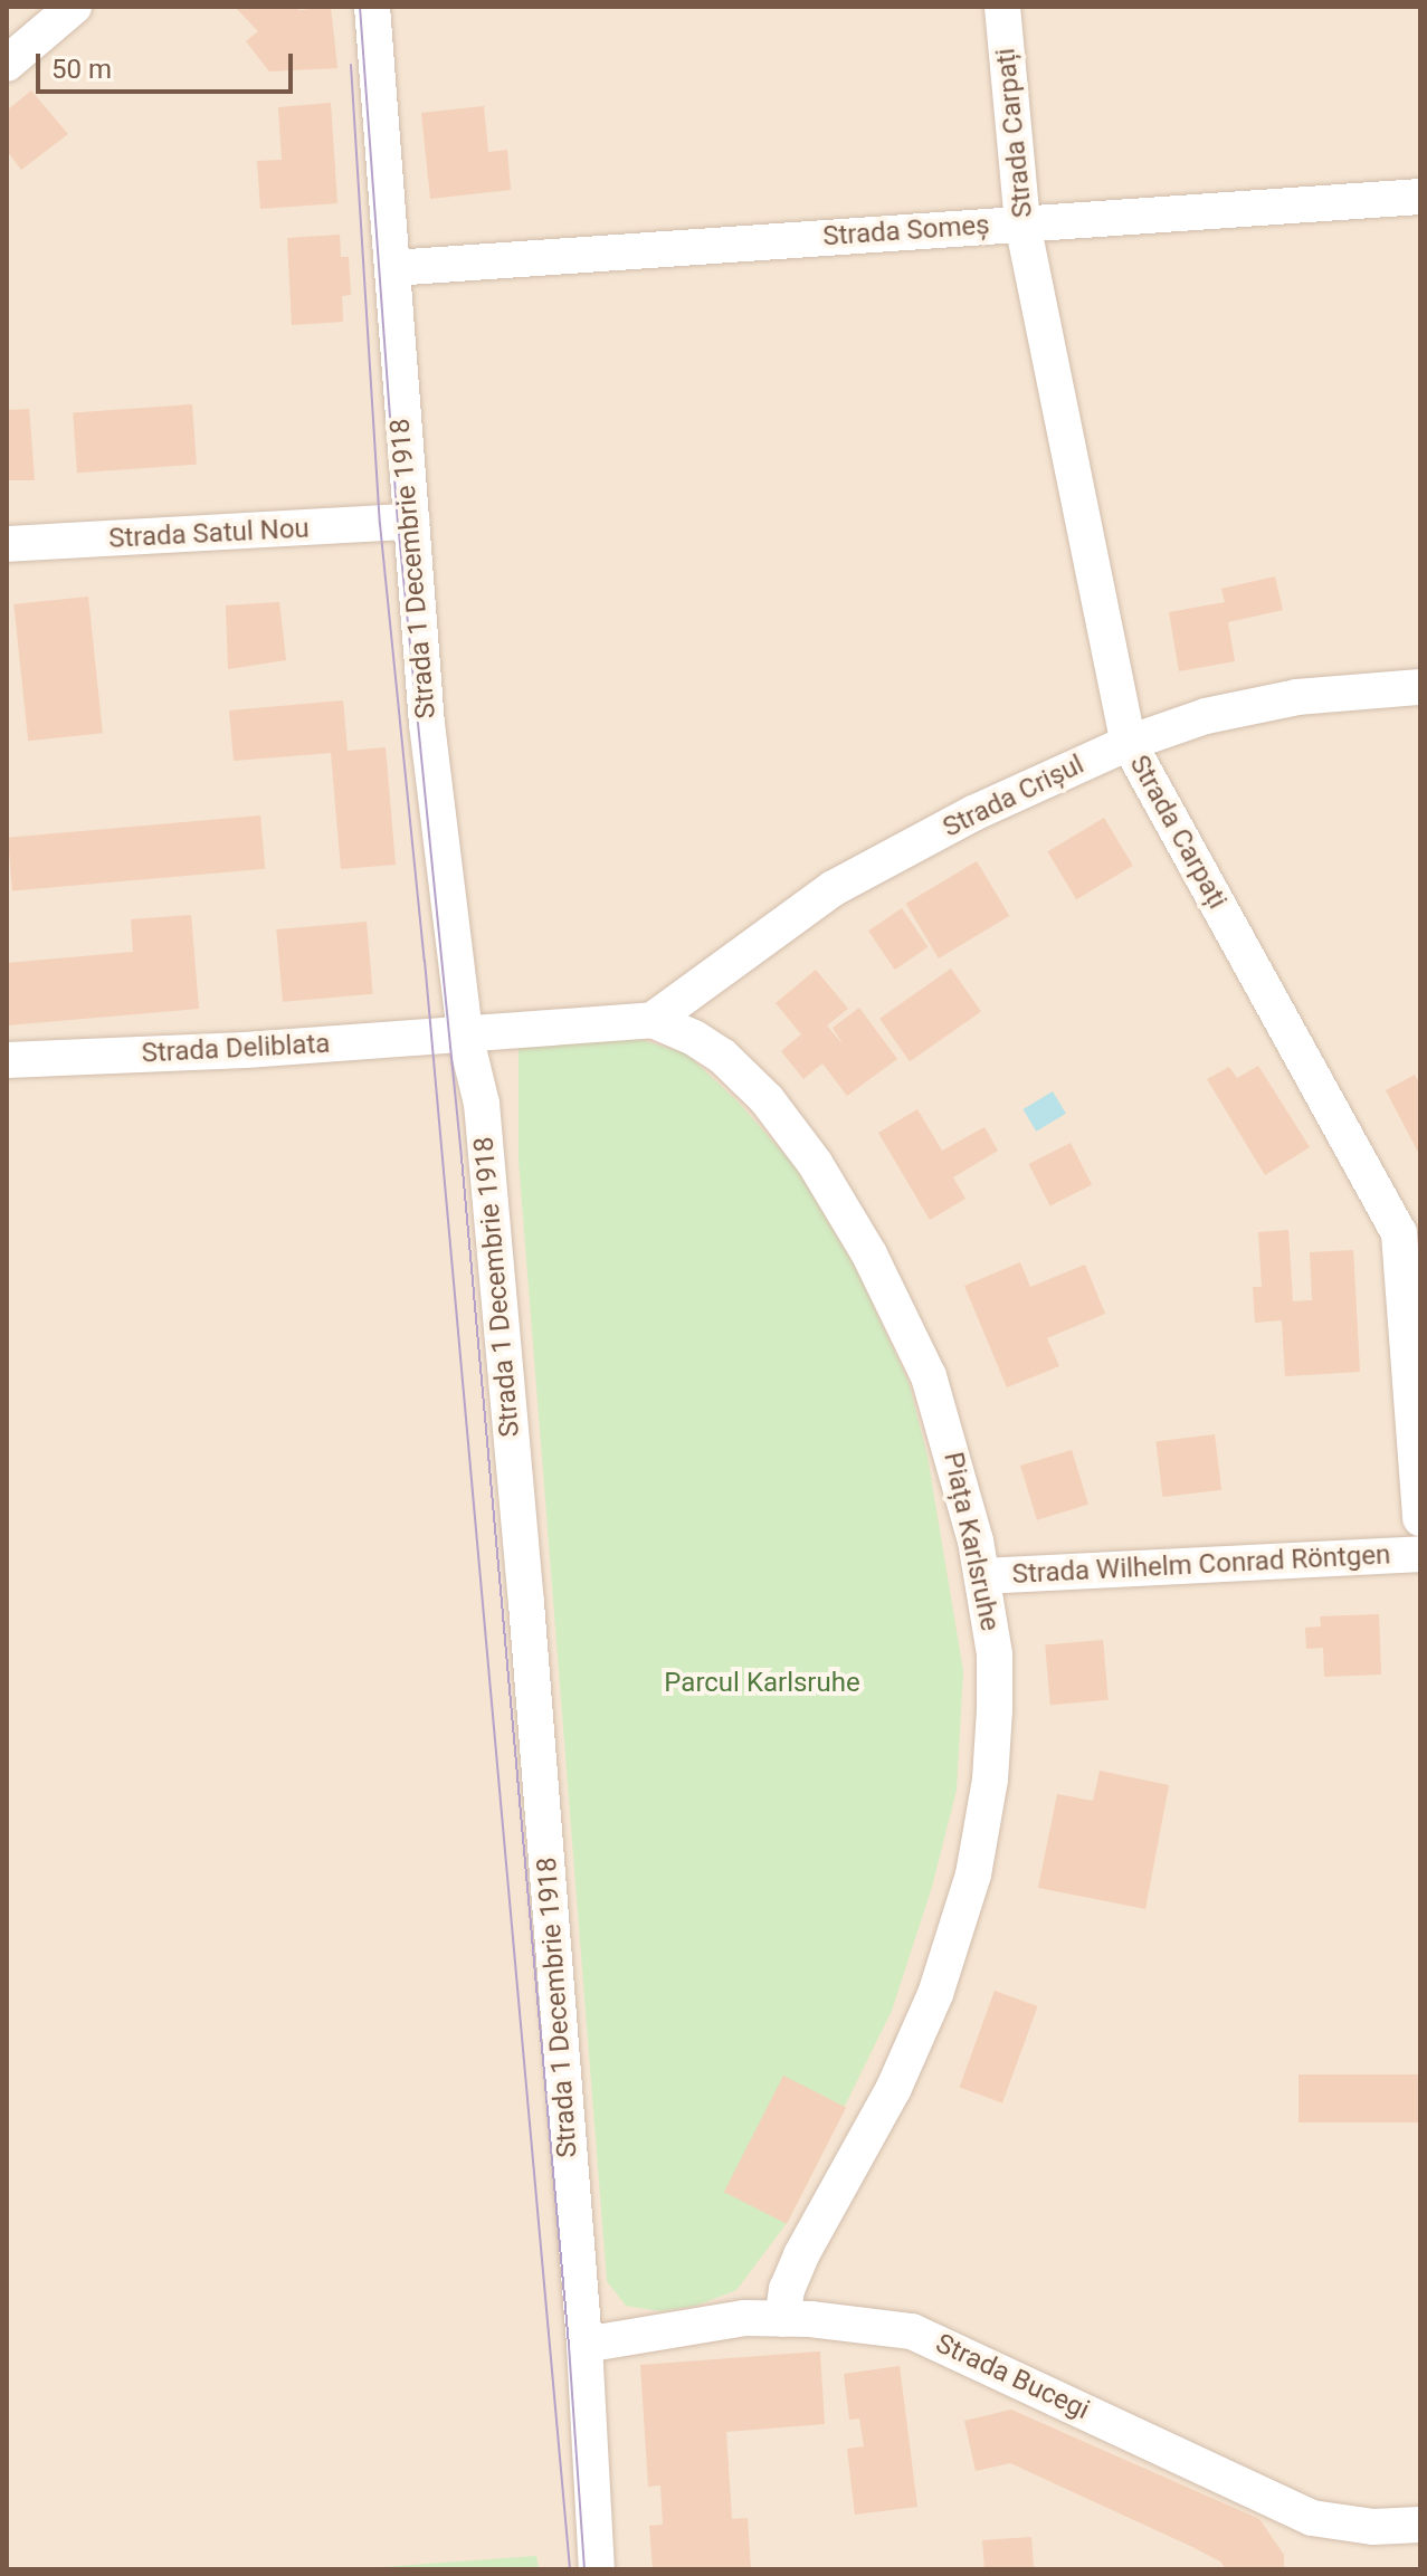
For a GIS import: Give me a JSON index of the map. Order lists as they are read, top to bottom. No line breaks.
{"streets":{"street":["Strada Carpați","Strada Someș","Strada Satul Nou","Strada 1 Decembrie 1918","Strada Crișul","Strada Deliblata","Piața Karlsruhe","Strada Wilhelm Conrad Röntgen","Strada Bucegi"]},"crossings":[["Strada Carpați","Strada Someș"],["Strada Carpați","Strada Crișul"],["Strada Someș","Strada 1 Decembrie 1918"],["Strada Satul Nou","Strada 1 Decembrie 1918"],["Strada 1 Decembrie 1918","Strada Deliblata"],["Strada 1 Decembrie 1918","Piața Karlsruhe"],["Strada 1 Decembrie 1918","Strada Bucegi"],["Strada Crișul","Piața Karlsruhe"],["Strada Deliblata","Piața Karlsruhe"],["Piața Karlsruhe","Strada Wilhelm Conrad Röntgen"],["Piața Karlsruhe","Strada Bucegi"]],"parks":["Parcul Karlsruhe"],"scale_bar":"50 m"}
